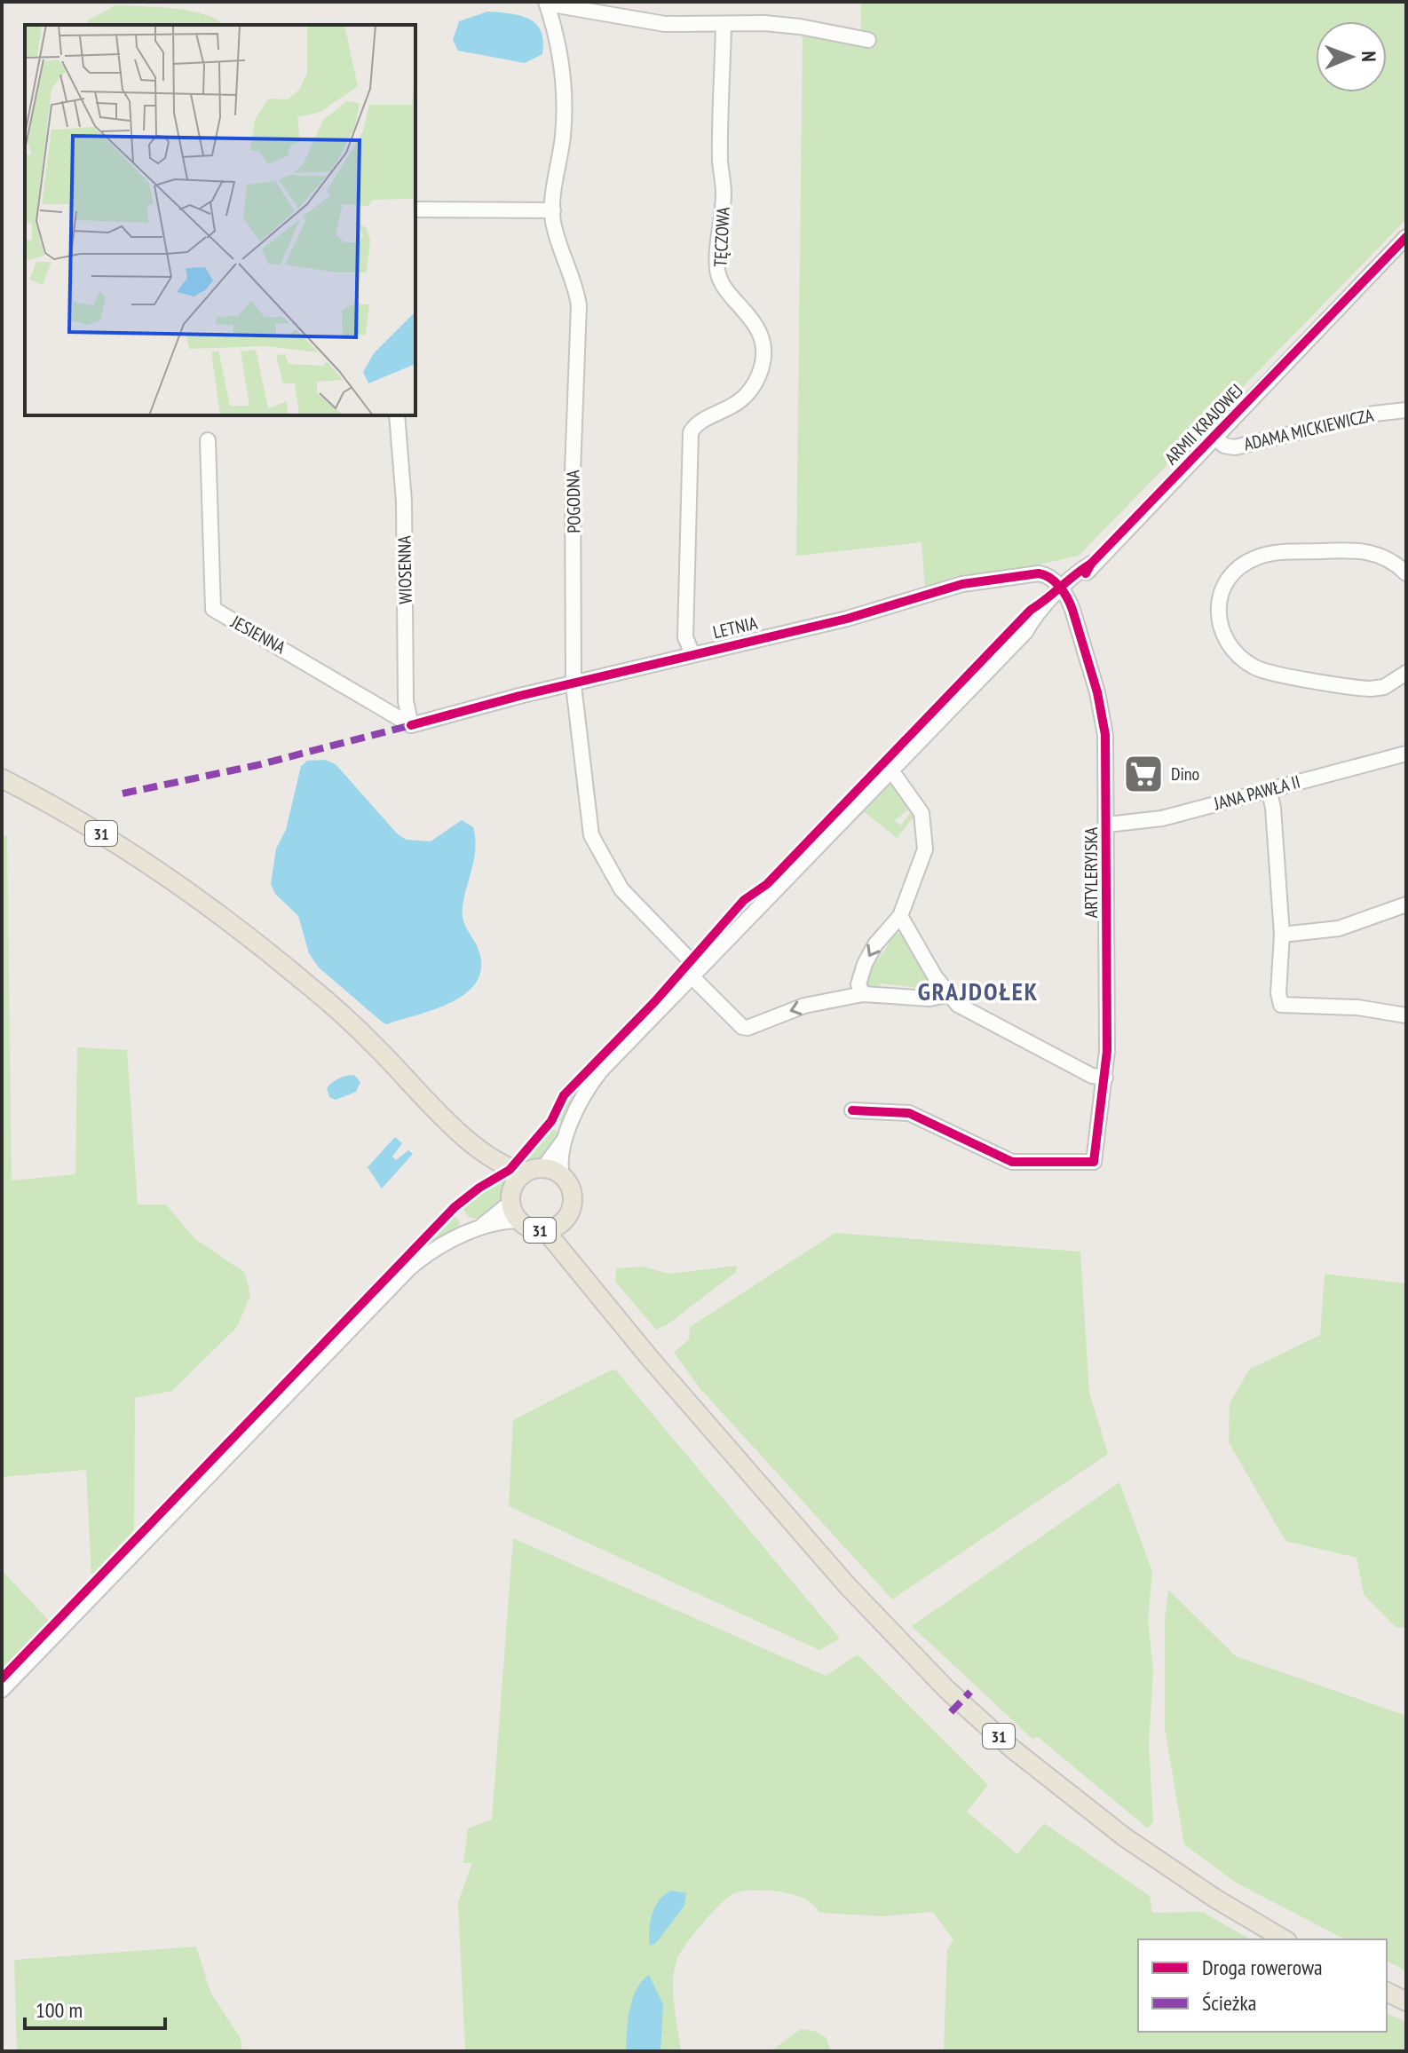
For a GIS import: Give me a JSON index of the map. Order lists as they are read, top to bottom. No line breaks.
{"streets":{"main road":["31"],"street":["TĘCZOWA","ARMII KRAJOWEJ","ADAMA MICKIEWICZA","POGODNA","WIOSENNA","LETNIA","JESIENNA","JANA PAWŁA II","ARTYLERYJSKA"]},"crossings":[["TĘCZOWA","LETNIA"],["ARMII KRAJOWEJ","ADAMA MICKIEWICZA"],["ARMII KRAJOWEJ","POGODNA"],["ARMII KRAJOWEJ","LETNIA"],["ARMII KRAJOWEJ","31"],["ARMII KRAJOWEJ","ARTYLERYJSKA"],["POGODNA","LETNIA"],["WIOSENNA","LETNIA"],["WIOSENNA","JESIENNA"],["LETNIA","JESIENNA"],["LETNIA","ARTYLERYJSKA"],["JANA PAWŁA II","ARTYLERYJSKA"]],"districts":["GRAJDOŁEK"],"places":{"supermarket":["Dino"]},"legend":["Droga rowerowa","Ścieżka"],"scale_bar":"100 m","north":"right"}
